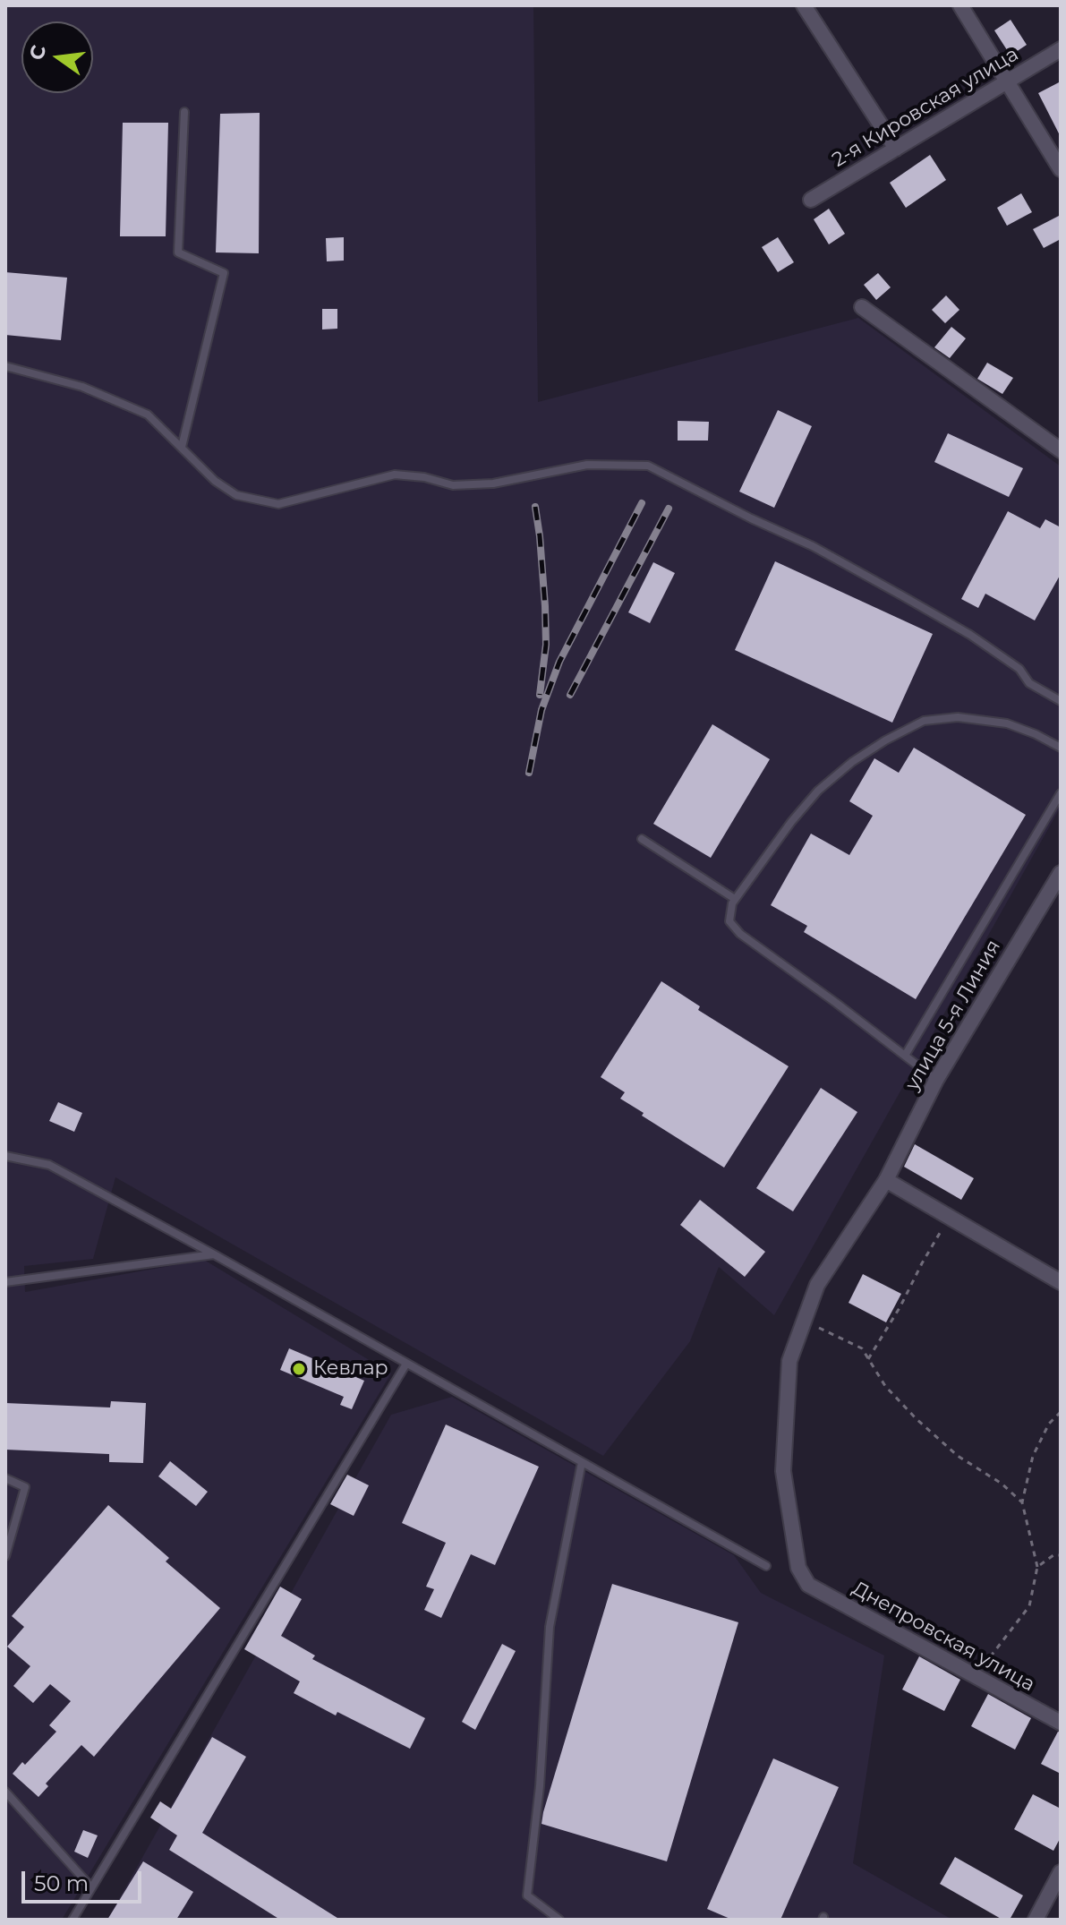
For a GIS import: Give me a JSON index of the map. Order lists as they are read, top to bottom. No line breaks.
{"streets":{"street":["2-я Кировская улица","улица 5-я Линия","Днепровская улица"]},"crossings":[["улица 5-я Линия","Днепровская улица"]],"places":["Кевлар"],"scale_bar":"50 m","north":"left"}
